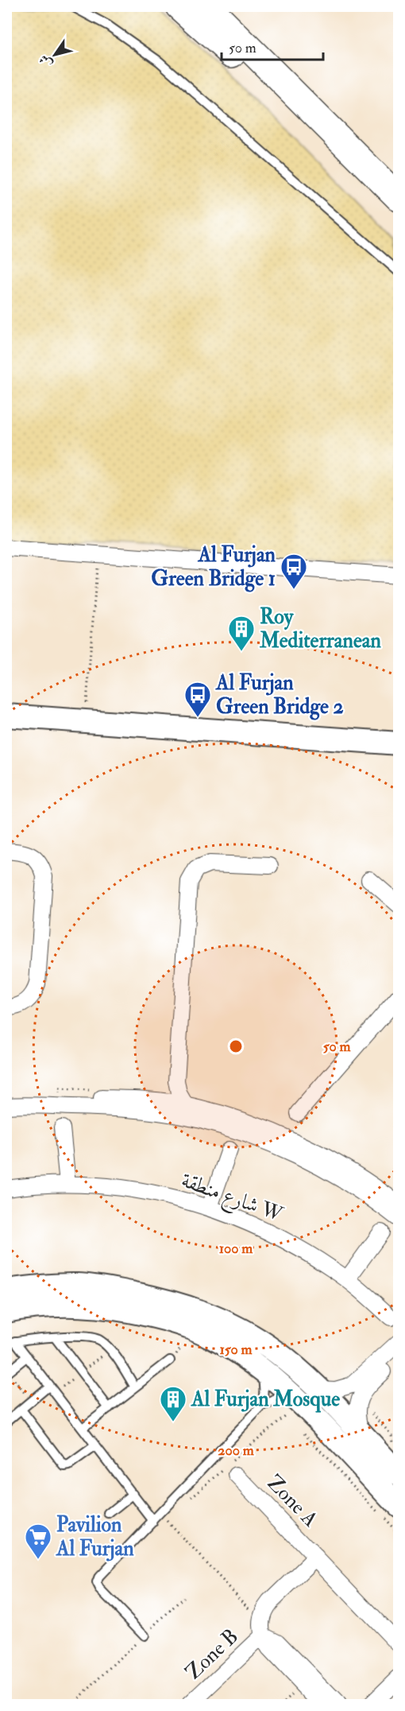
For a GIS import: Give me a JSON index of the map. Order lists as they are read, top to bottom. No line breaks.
{"streets":{"street":["شارع منطقة W","Zone A","Zone B"]},"crossings":[["Zone A","Zone B"]],"places":{"bus stop":["Al Furjan Green Bridge 1","Al Furjan Green Bridge 2"],"building":["Roy Mediterranean","Al Furjan Mosque"],"supermarket":["Pavilion Al Furjan"]},"scale_bar":"50 m","north":"bottom left","rings":["50 m","100 m","150 m","200 m"]}
